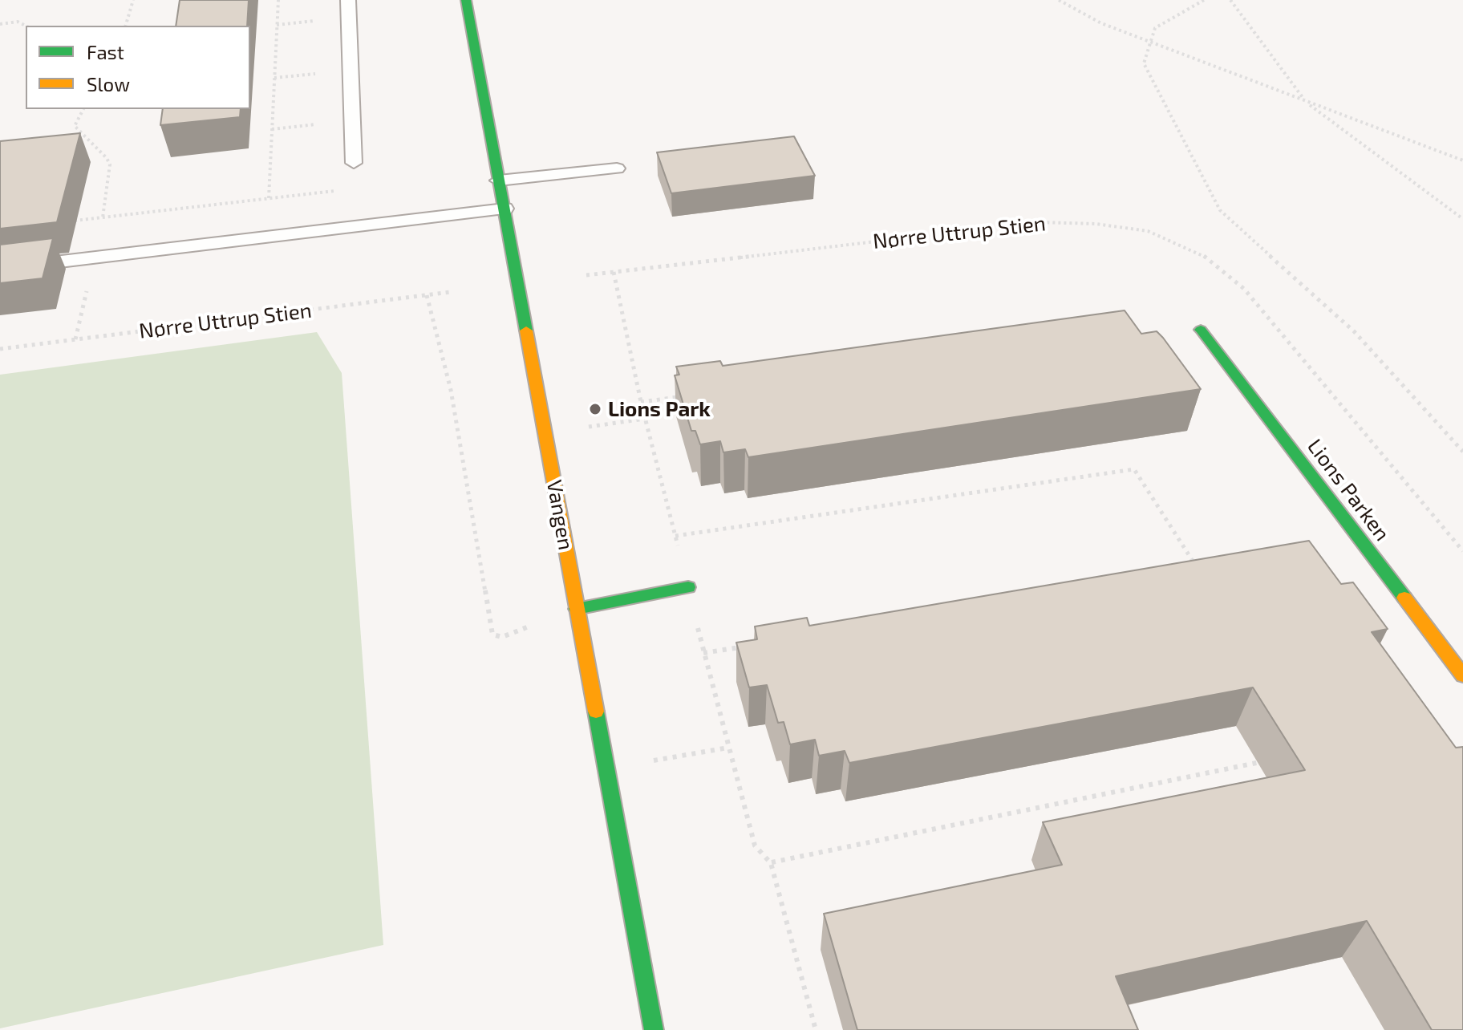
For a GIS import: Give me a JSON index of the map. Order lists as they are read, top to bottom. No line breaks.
{"streets":{"street":["Lions Parken","Vangen"],"path":["Nørre Uttrup Stien"]},"places":["Lions Park"],"legend":["Fast","Slow"]}
